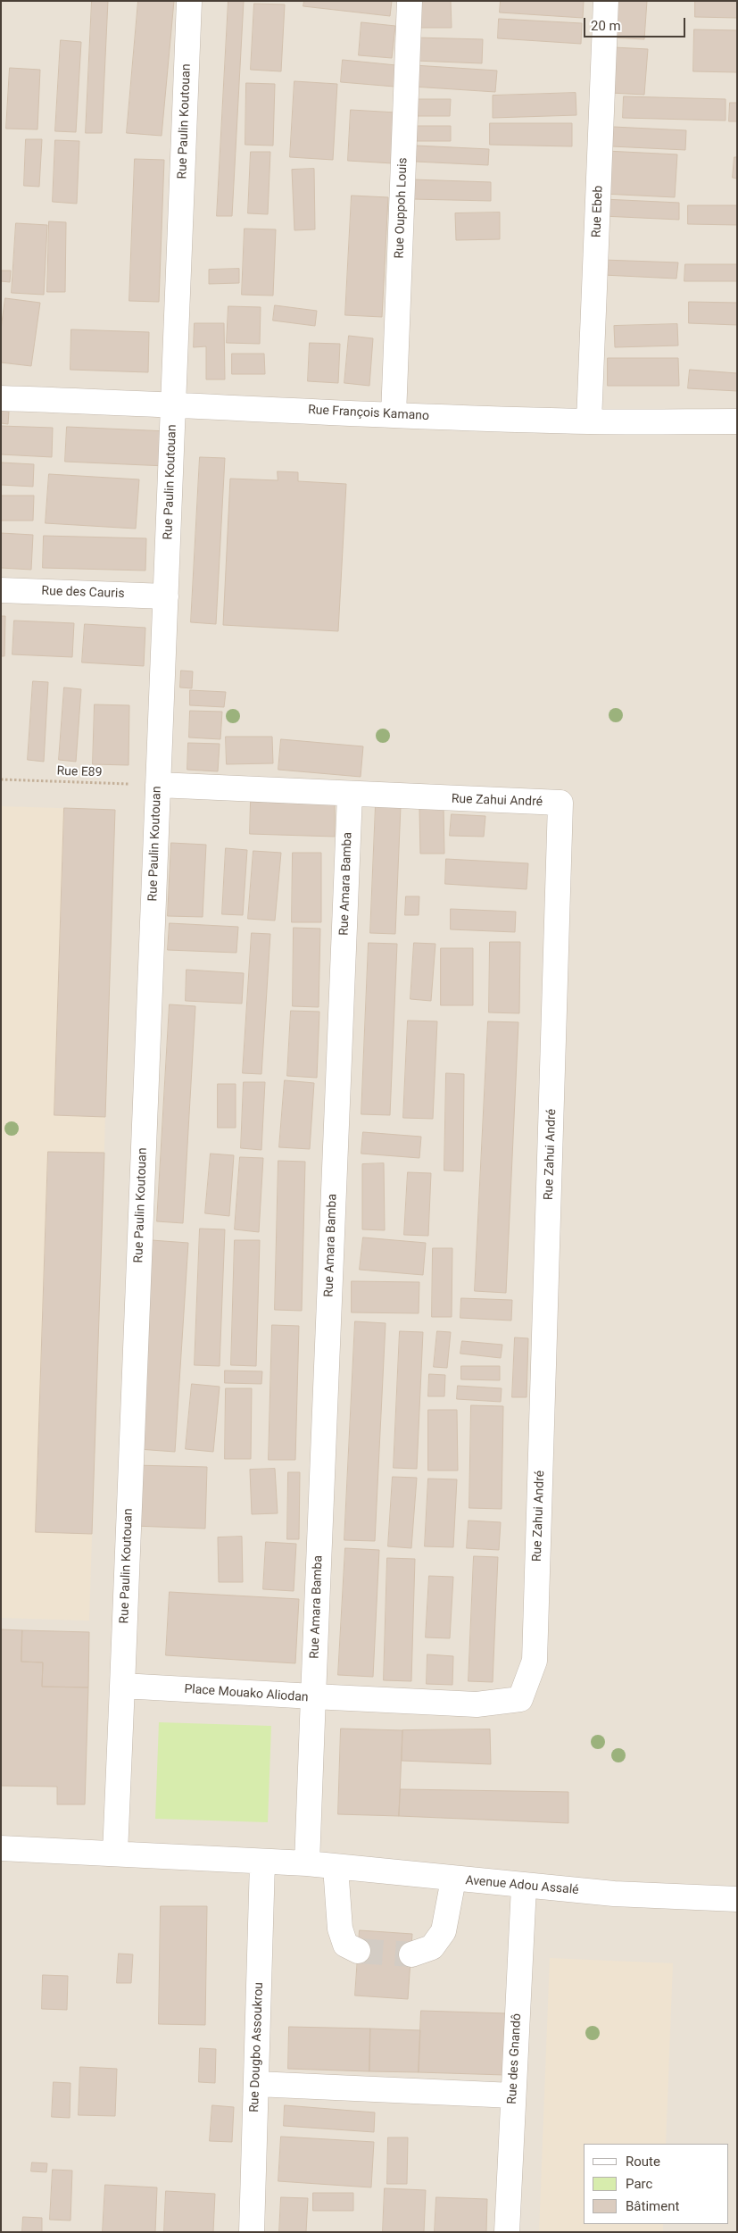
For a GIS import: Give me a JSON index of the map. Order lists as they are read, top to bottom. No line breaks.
{"streets":{"street":["Rue Paulin Koutouan","Rue Ouppoh Louis","Rue Ebeb","Rue François Kamano","Rue des Cauris","Rue Zahui André","Rue Amara Bamba","Place Mouako Aliodan","Avenue Adou Assalé","Rue Dougbo Assoukrou","Rue des Gnandô"],"path":["Rue E89"]},"crossings":[["Rue Paulin Koutouan","Rue François Kamano"],["Rue Paulin Koutouan","Rue des Cauris"],["Rue Paulin Koutouan","Rue E89"],["Rue Paulin Koutouan","Rue Zahui André"],["Rue Paulin Koutouan","Place Mouako Aliodan"],["Rue Ouppoh Louis","Rue François Kamano"],["Rue Ebeb","Rue François Kamano"],["Rue E89","Rue Zahui André"],["Rue Zahui André","Rue Amara Bamba"],["Rue Zahui André","Place Mouako Aliodan"],["Rue Amara Bamba","Place Mouako Aliodan"],["Place Mouako Aliodan","Avenue Adou Assalé"],["Avenue Adou Assalé","Rue des Gnandô"]],"legend":["Route","Parc","Bâtiment"],"scale_bar":"20 m"}
